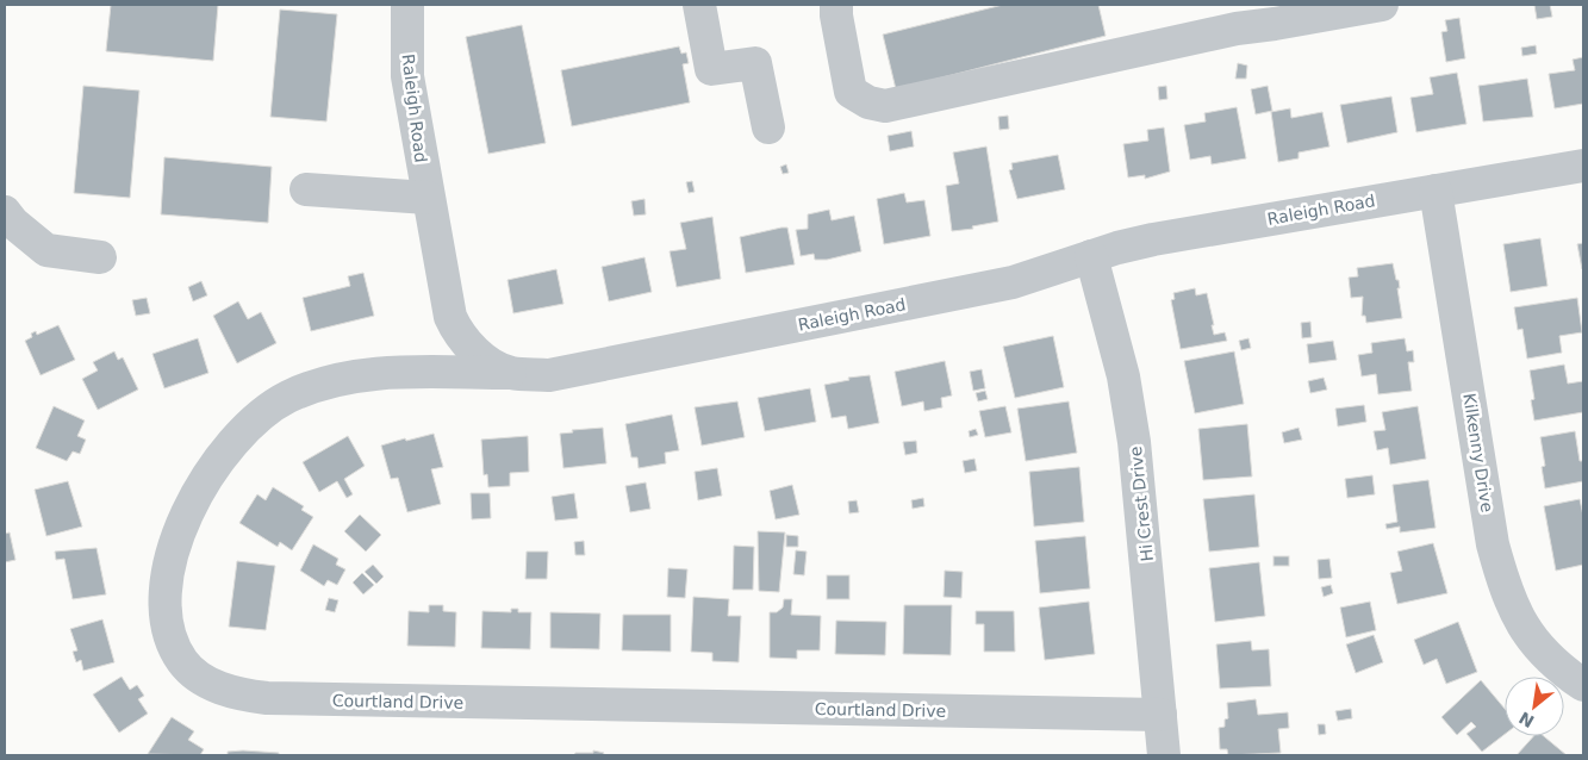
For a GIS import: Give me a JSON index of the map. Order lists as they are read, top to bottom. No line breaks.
{"streets":{"street":["Raleigh Road","Kilkenny Drive","Hi Crest Drive","Courtland Drive"]},"crossings":[["Raleigh Road","Kilkenny Drive"],["Raleigh Road","Hi Crest Drive"],["Raleigh Road","Courtland Drive"],["Hi Crest Drive","Courtland Drive"]],"north":"bottom left"}
